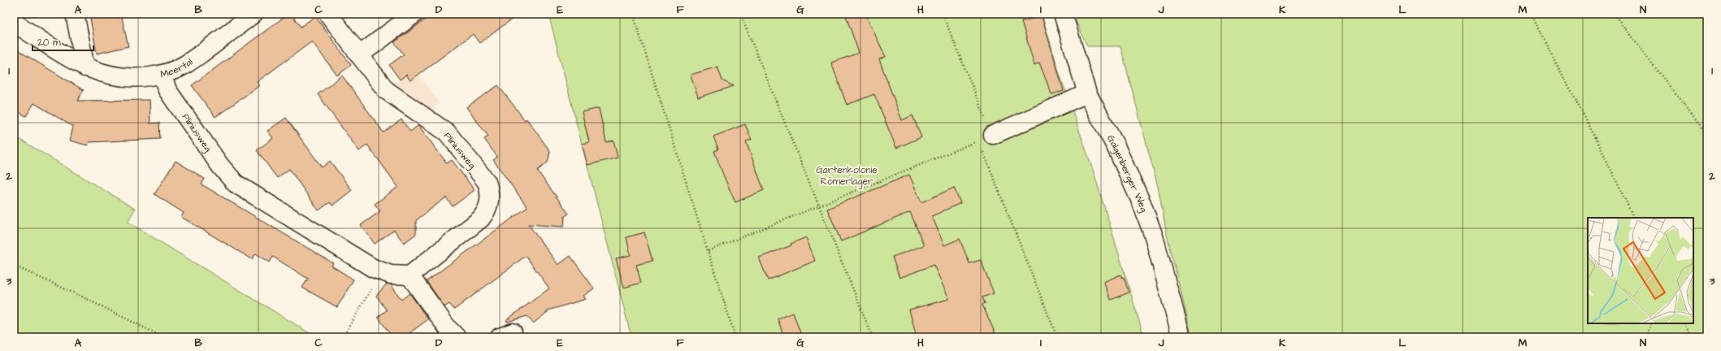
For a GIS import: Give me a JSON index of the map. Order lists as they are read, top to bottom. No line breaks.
{"streets":{"street":["Meertal","Pliniusweg","Galgenberger Weg"]},"crossings":[["Meertal","Pliniusweg"]],"parks":["Gartenkolonie Römerlager"],"scale_bar":"20 m","grid":{"columns":["A","B","C","D","E","F","G","H","I","J","K","L","M","N"],"rows":["1","2","3"]}}
